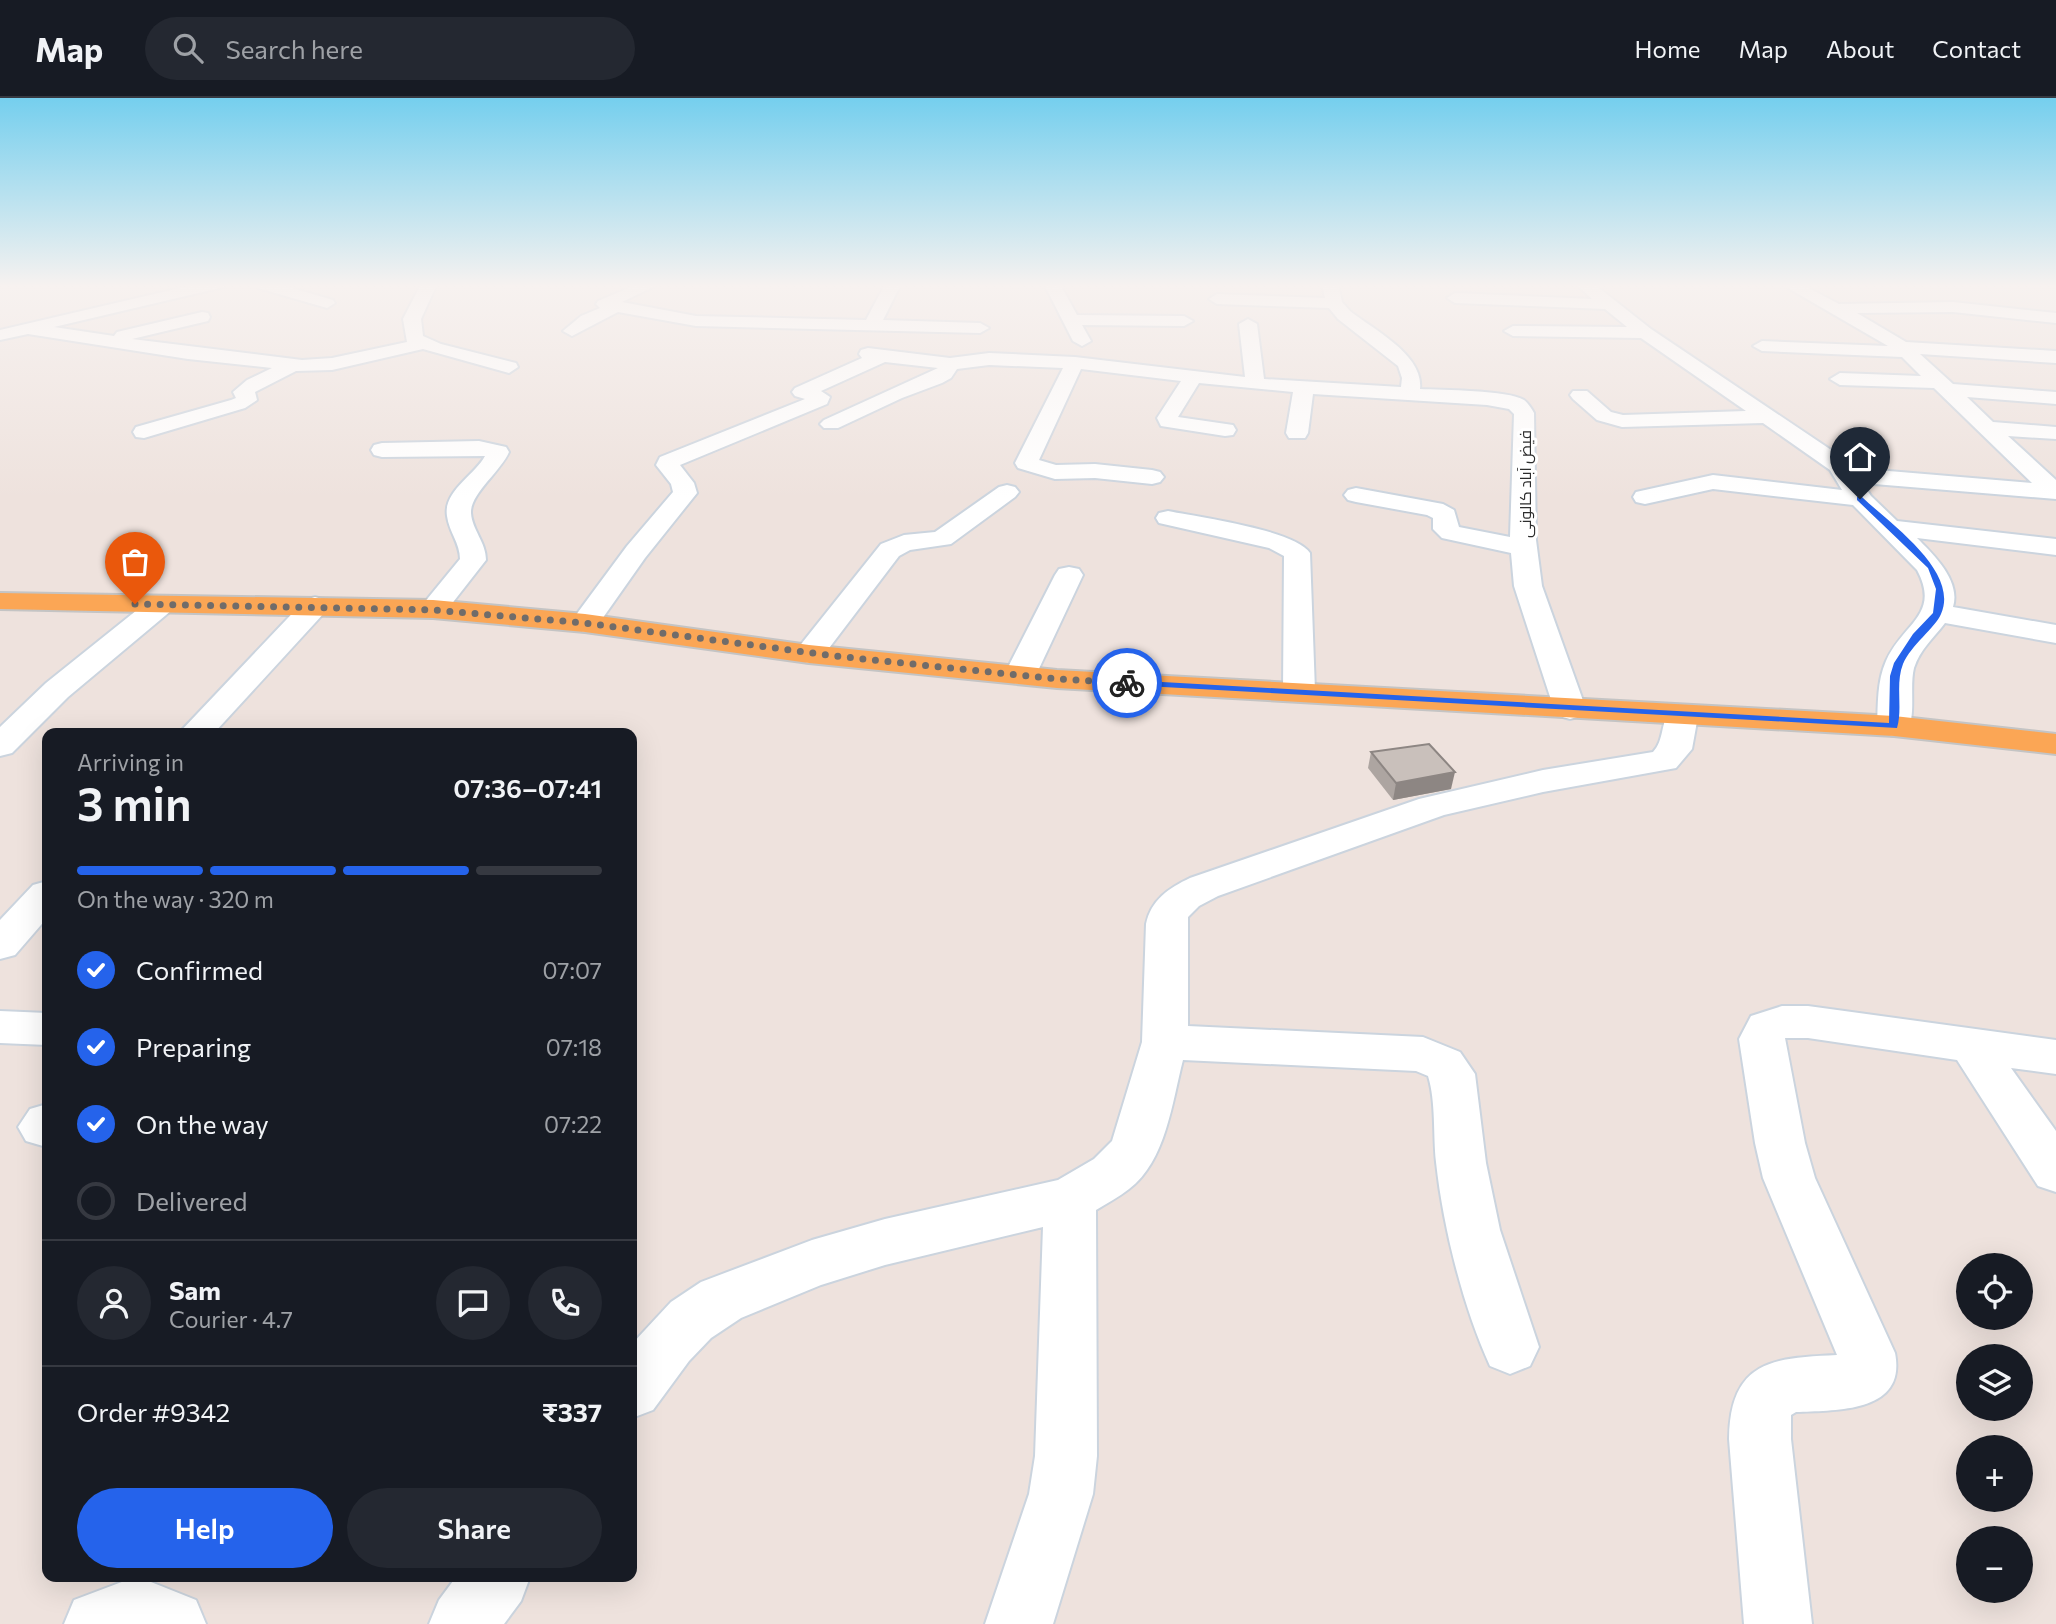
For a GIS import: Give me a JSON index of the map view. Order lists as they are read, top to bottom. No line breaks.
{"streets":{"street":["فیض آباد کالونی"]},"page":{"header":"Map","search":"Search here","nav":["Home","Map","About","Contact"],"heading":["3 min","Arriving in","07:36–07:41"],"panel":["Sam","Courier · 4.7","Order #9342","₹337"],"bar":"On the way · 320 m","list":[["Confirmed","07:07"],["Preparing","07:18"],["On the way","07:22"],"Delivered"],"map_buttons":["+","−"],"buttons":["Help","Share"]}}
